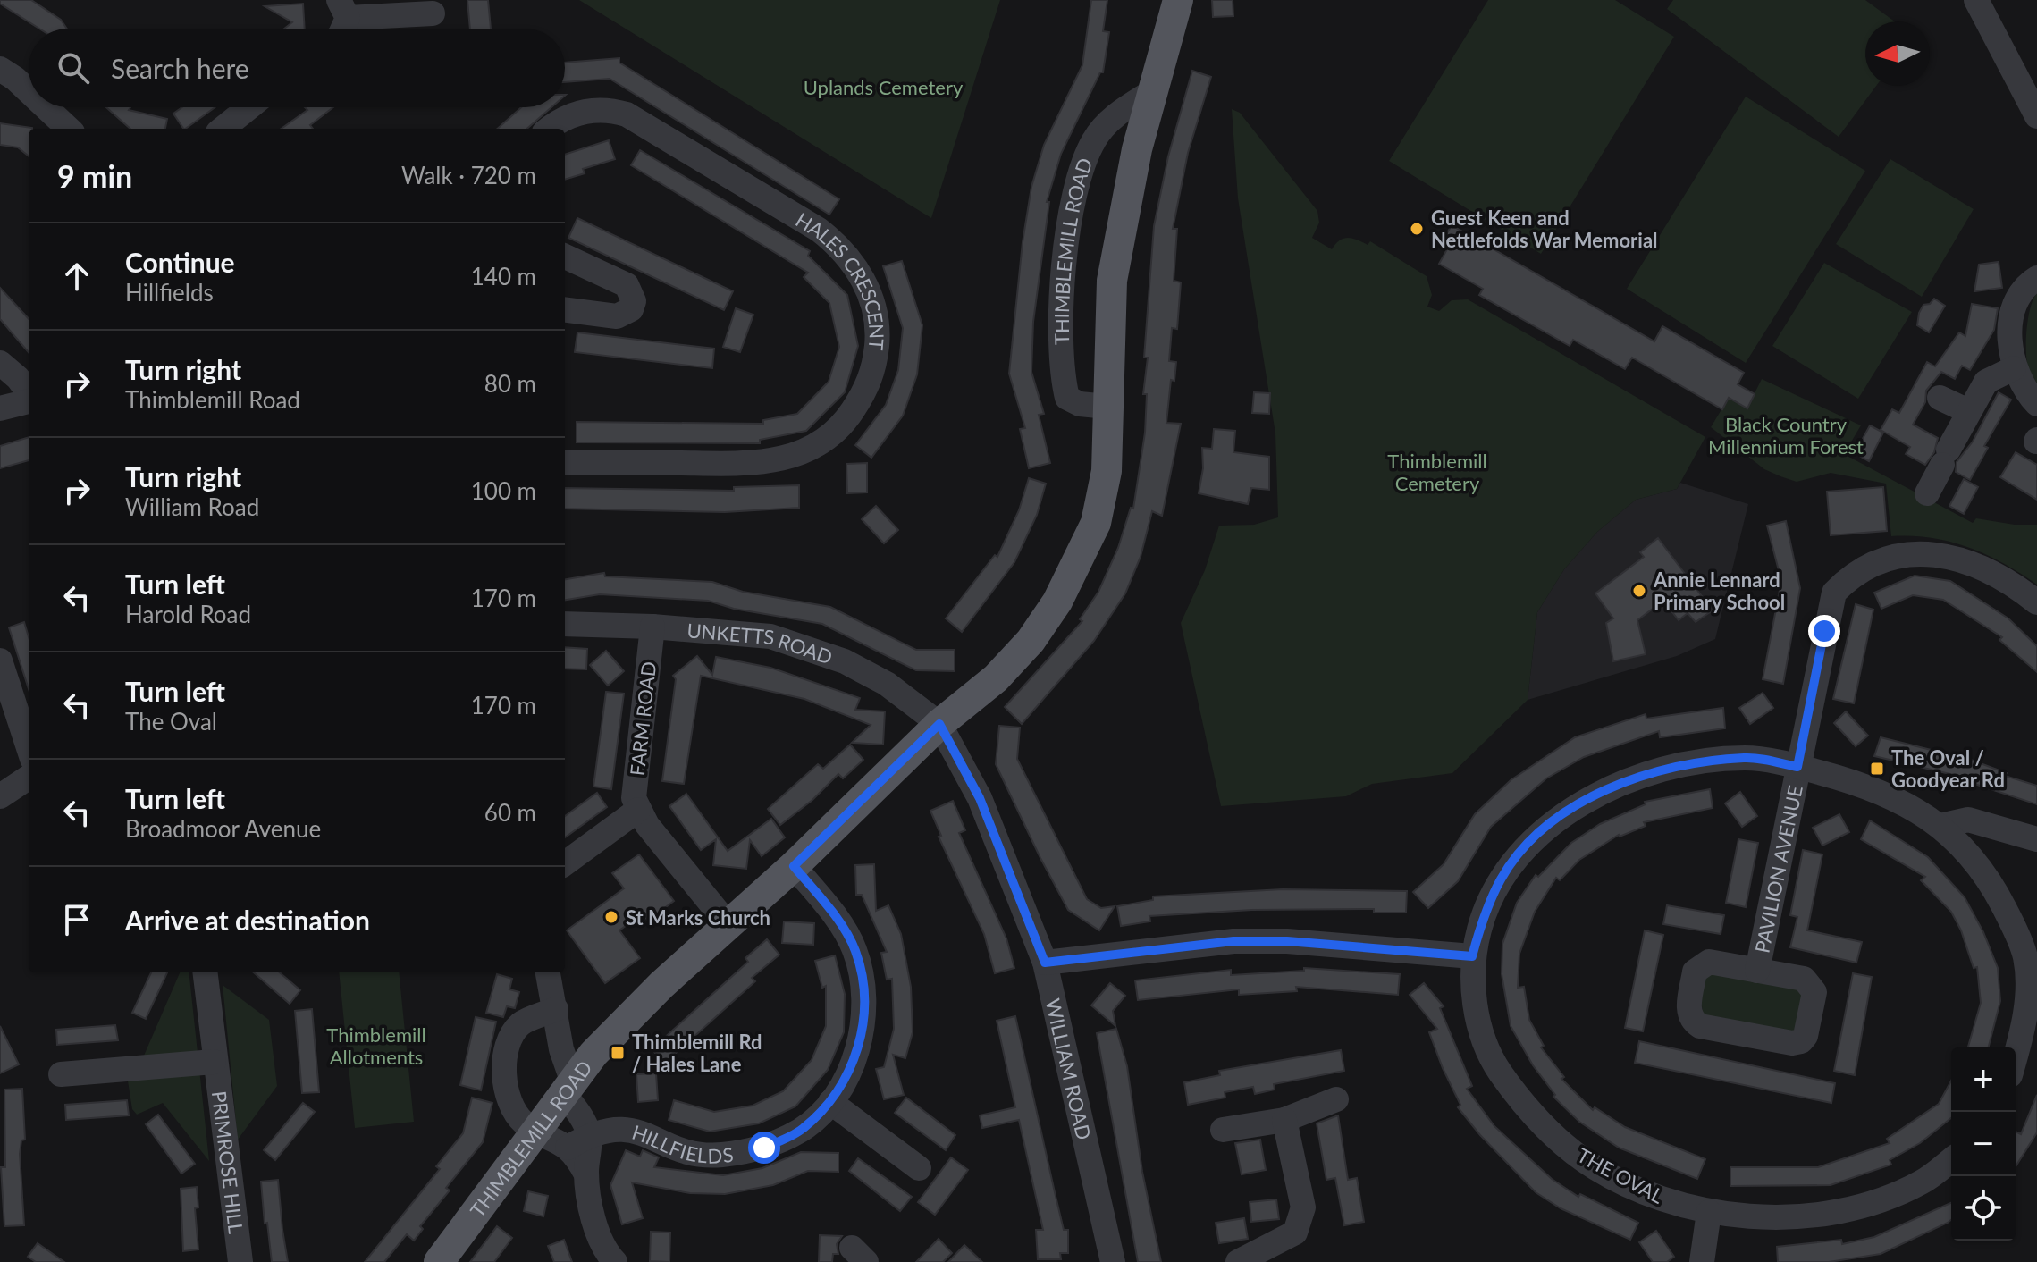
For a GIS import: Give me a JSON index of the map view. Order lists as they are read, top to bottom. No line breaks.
{"streets":{"main road":["THIMBLEMILL ROAD"],"street":["HALES CRESCENT","UNKETTS ROAD","FARM ROAD","PAVILION AVENUE","WILLIAM ROAD","HILLFIELDS","PRIMROSE HILL","THE OVAL"]},"crossings":[["THIMBLEMILL ROAD","UNKETTS ROAD"],["THIMBLEMILL ROAD","WILLIAM ROAD"],["THIMBLEMILL ROAD","HILLFIELDS"],["UNKETTS ROAD","FARM ROAD"],["UNKETTS ROAD","WILLIAM ROAD"],["PAVILION AVENUE","THE OVAL"]],"parks":["Uplands Cemetery","Black Country Millennium Forest","Thimblemill Cemetery","Thimblemill Allotments"],"places":{"other":["Guest Keen and Nettlefolds War Memorial","Annie Lennard Primary School","St Marks Church"],"transit":["The Oval / Goodyear Rd","Thimblemill Rd / Hales Lane"]},"north":"left","page":{"search":"Search here","heading":["9 min","Walk · 720 m"],"list":[["Continue","Hillfields","140 m"],["Turn right","Thimblemill Road","80 m"],["Turn right","William Road","100 m"],["Turn left","Harold Road","170 m"],["Turn left","The Oval","170 m"],["Turn left","Broadmoor Avenue","60 m"],"Arrive at destination"],"map_buttons":["+","−"]}}
